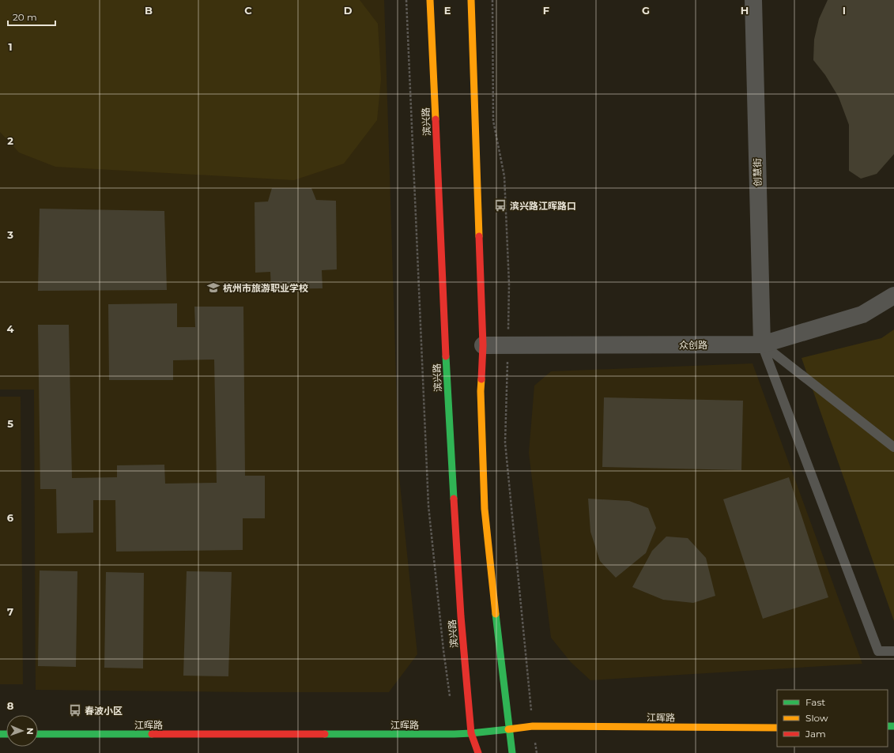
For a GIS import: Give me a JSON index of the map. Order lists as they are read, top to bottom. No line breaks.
{"streets":{"main road":["滨兴路","江晖路"],"street":["创慧街","众创路"]},"crossings":[["滨兴路","江晖路"],["创慧街","众创路"]],"places":{"bus stop":["滨兴路江晖路口","春波小区"],"school or university":["杭州市旅游职业学校"]},"legend":["Fast","Slow","Jam"],"scale_bar":"20 m","north":"right","grid":{"columns":["B","C","D","E","F","G","H","I"],"rows":["1","2","3","4","5","6","7","8"]}}
